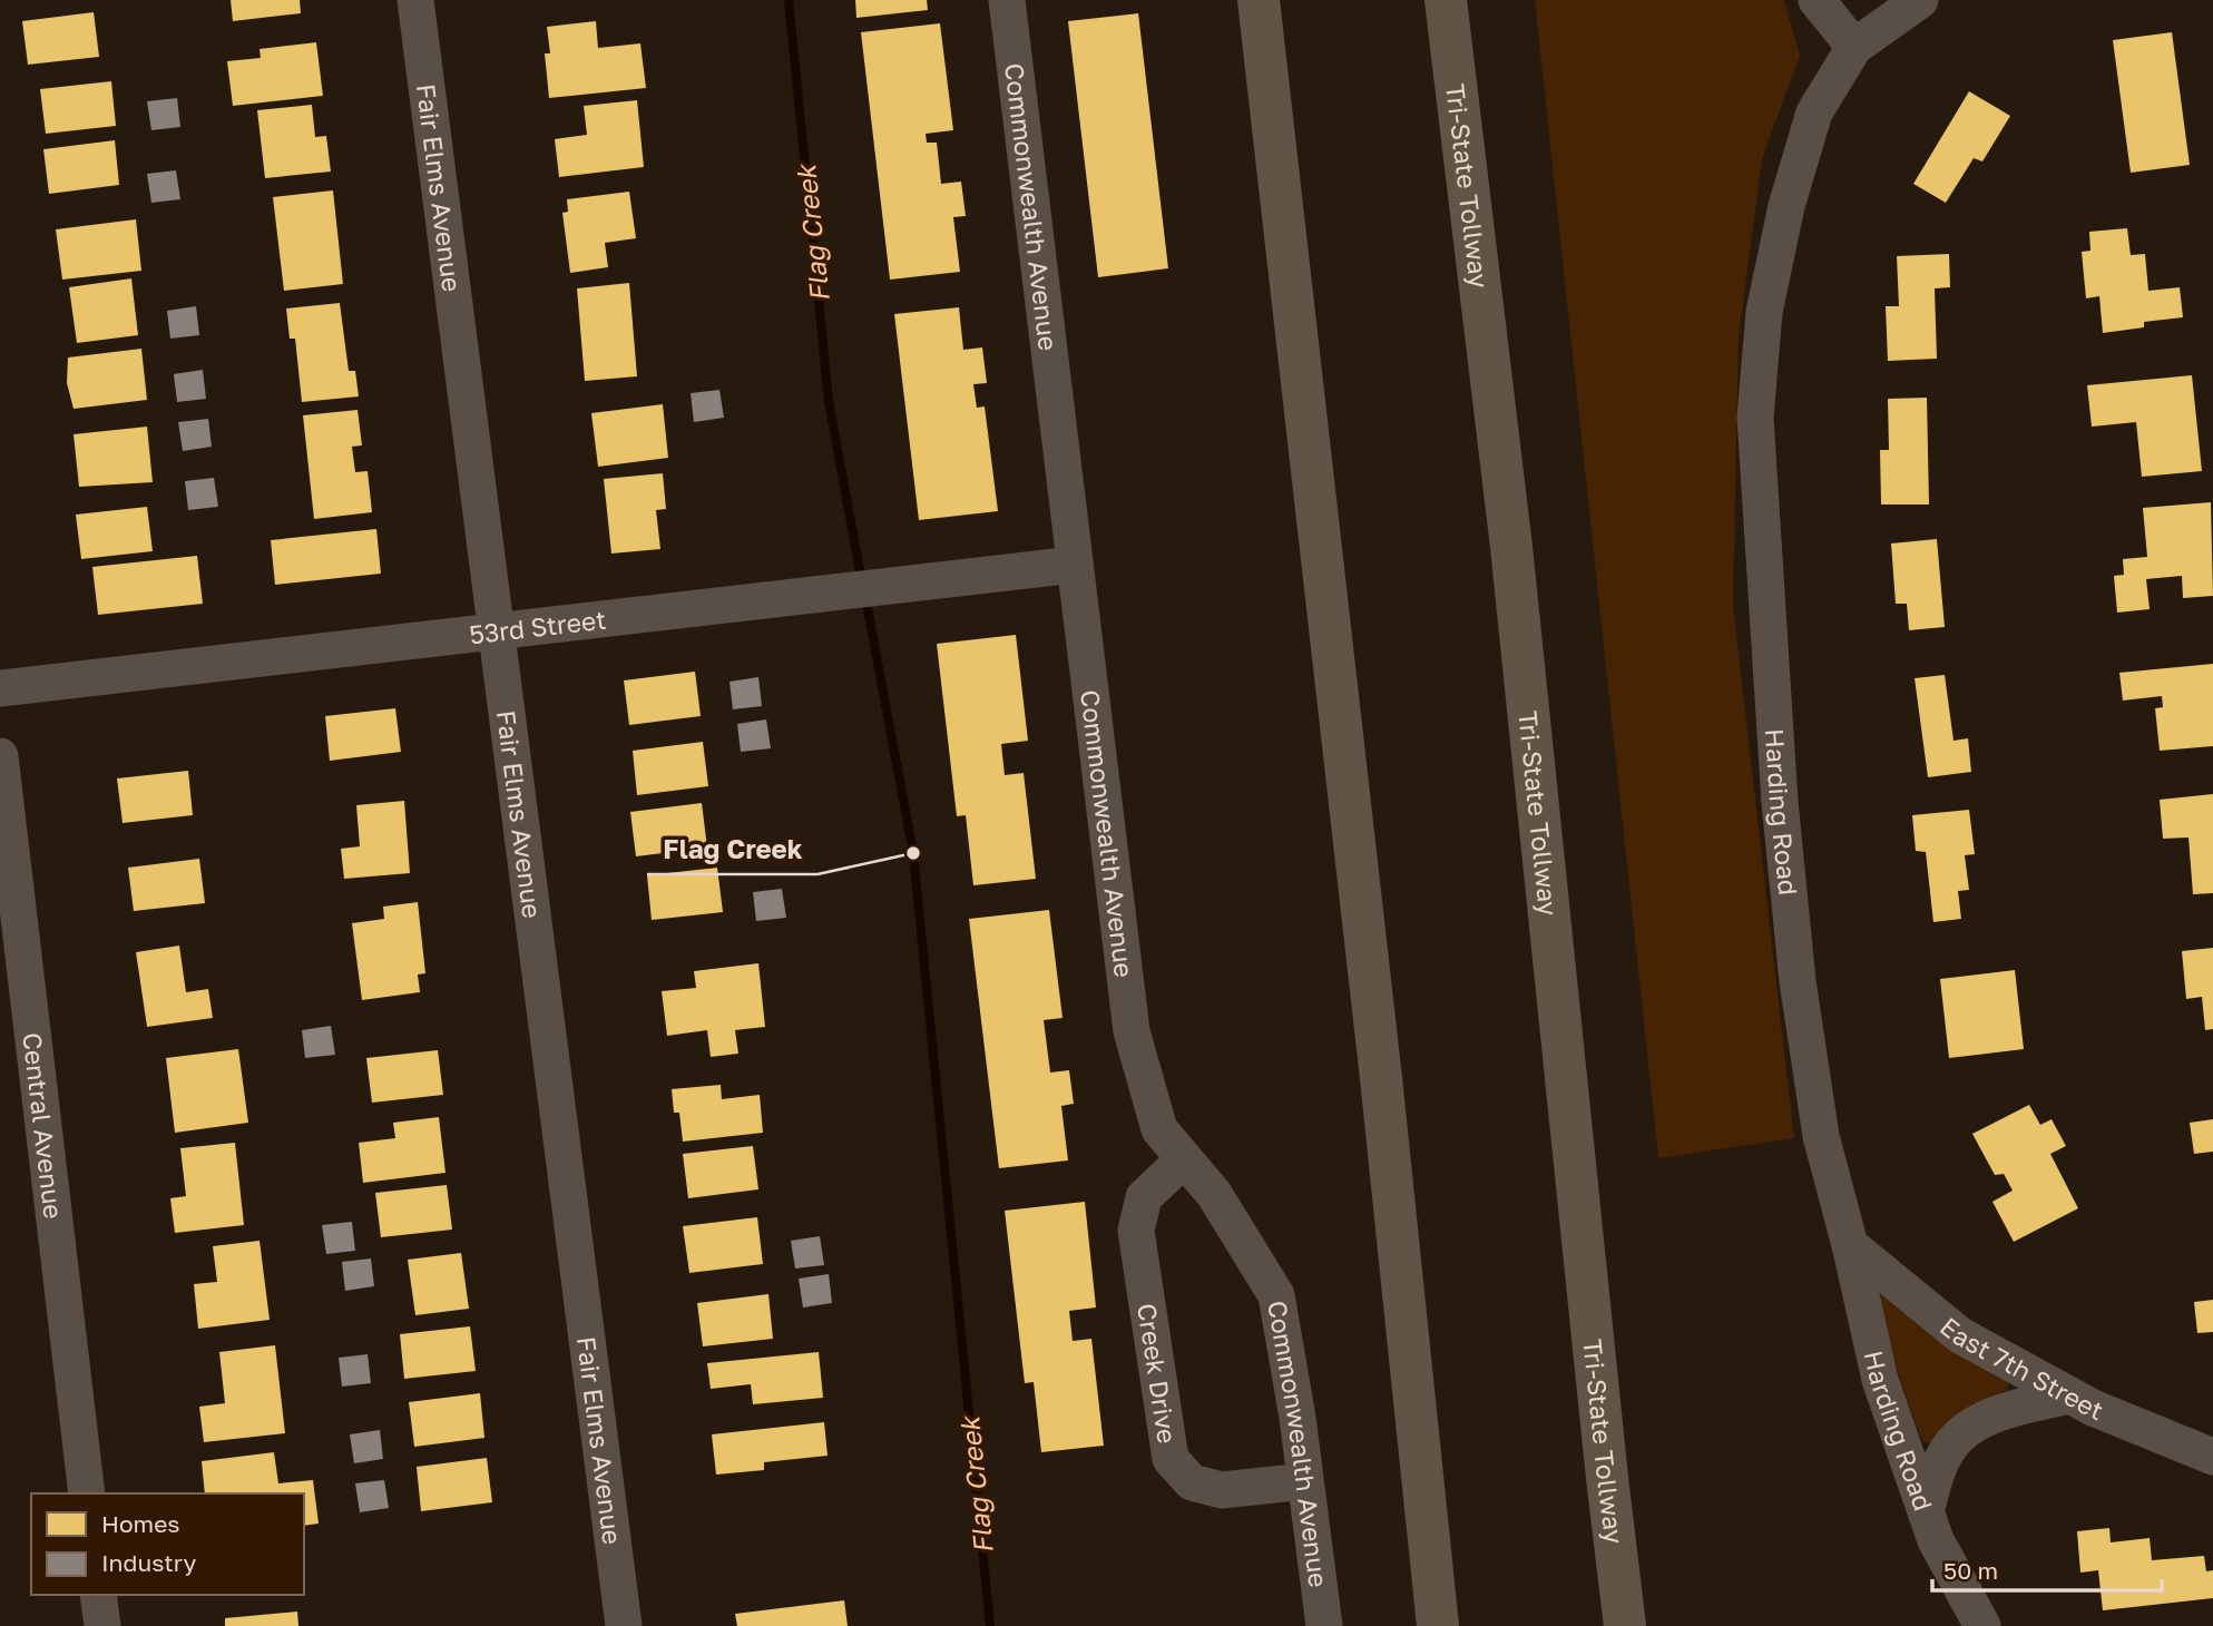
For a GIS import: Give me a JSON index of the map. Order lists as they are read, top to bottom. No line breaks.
{"streets":{"highway":["Tri-State Tollway"],"street":["Fair Elms Avenue","Commonwealth Avenue","53rd Street","Harding Road","Central Avenue","East 7th Street","Creek Drive"]},"crossings":[["Fair Elms Avenue","53rd Street"],["Commonwealth Avenue","53rd Street"],["Commonwealth Avenue","Creek Drive"],["Harding Road","East 7th Street"]],"water":["Flag Creek"],"places":["Flag Creek"],"legend":["Homes","Industry"],"scale_bar":"50 m"}
